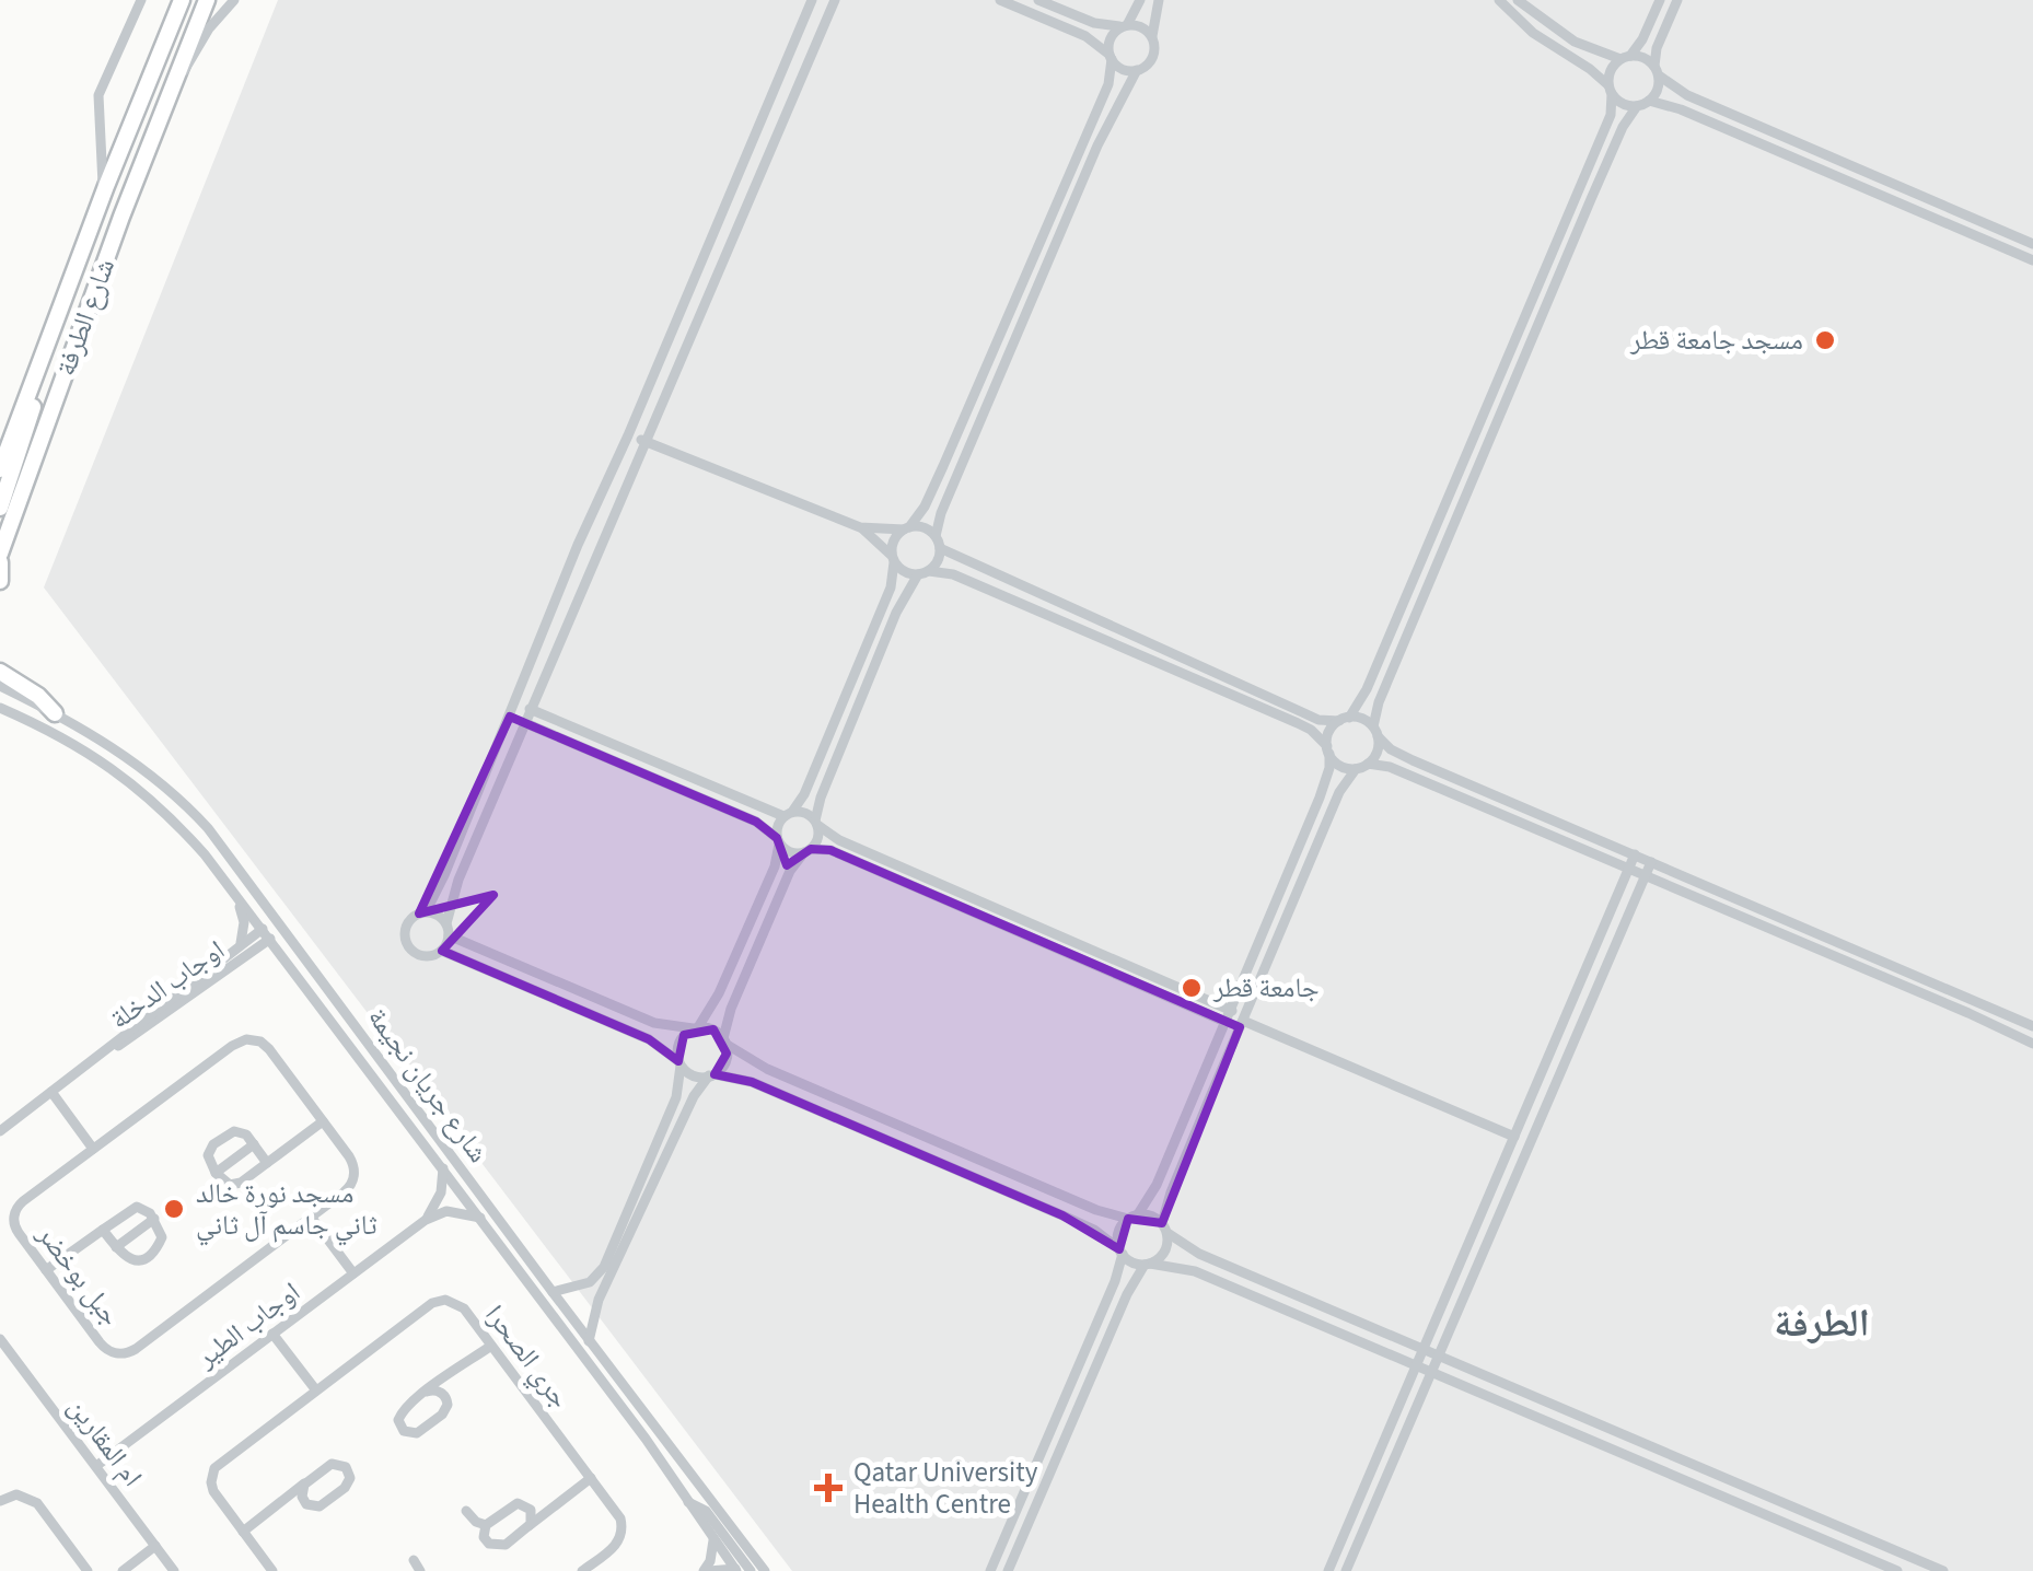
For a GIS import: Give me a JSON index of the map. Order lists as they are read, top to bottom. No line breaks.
{"streets":{"main road":["شارع الطرفة"],"street":["اوجاب الدخلة","شارع جريان نجيمة","جبل بوخضر","اوجاب الطير","جري الصحرا","ام المقارين"]},"crossings":[["اوجاب الدخلة","شارع جريان نجيمة"],["اوجاب الطير","ام المقارين"]],"districts":["الطرفة"],"places":{"other":["مسجد جامعة قطر","جامعة قطر","مسجد نورة خالد ثاني جاسم آل ثاني"],"health":["Qatar University Health Centre"]}}
